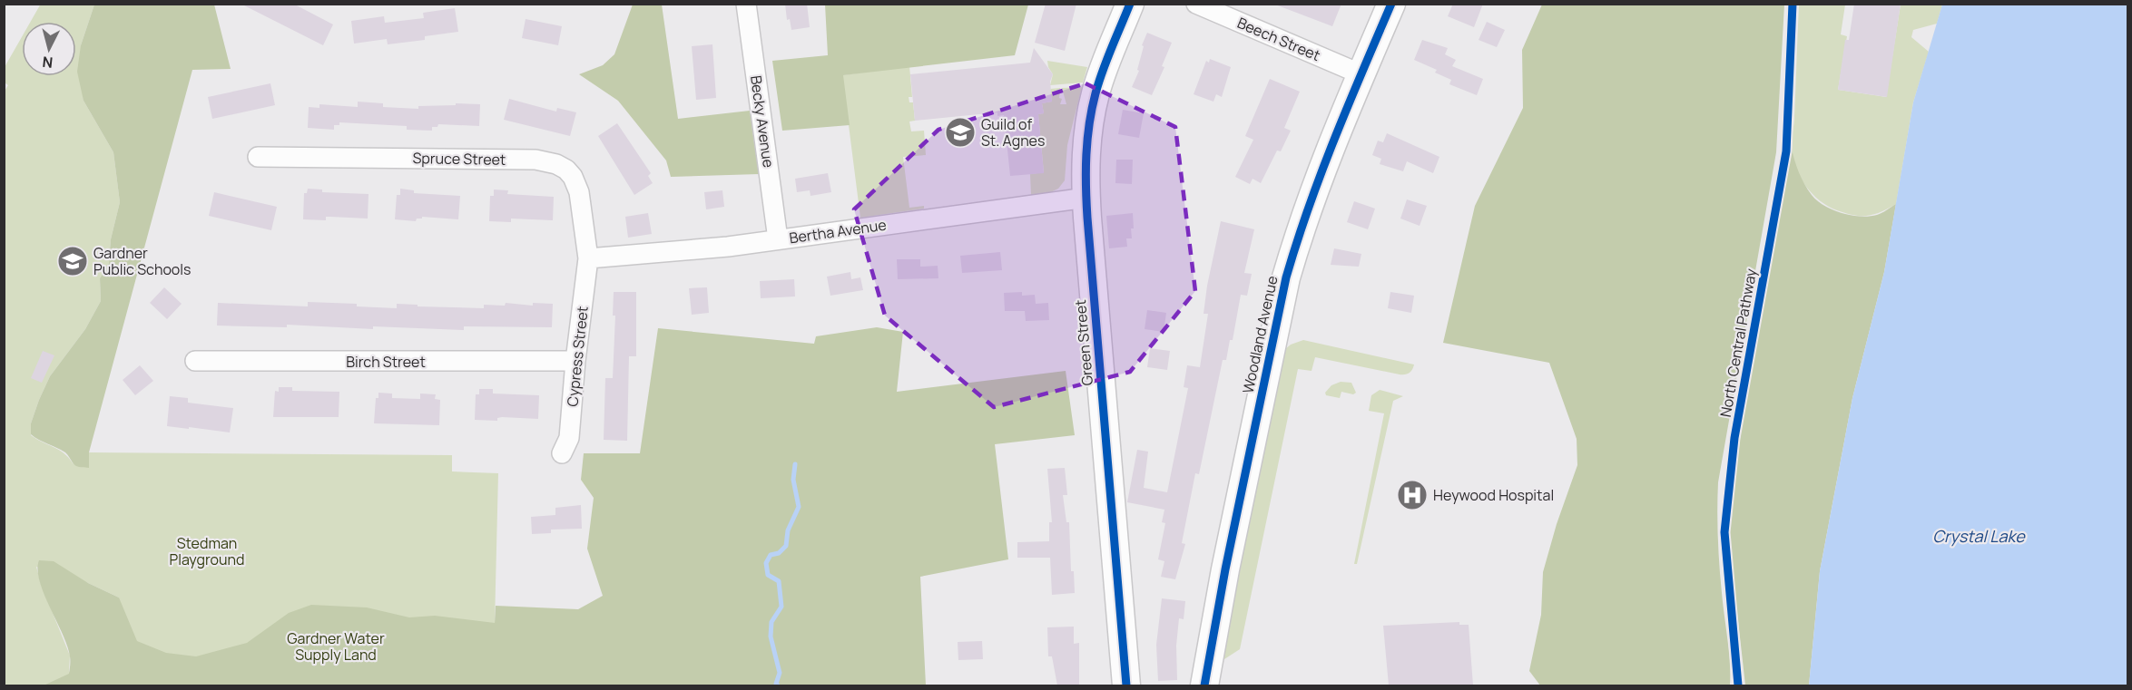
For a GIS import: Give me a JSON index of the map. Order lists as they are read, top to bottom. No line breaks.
{"streets":{"street":["Beech Street","Becky Avenue","Spruce Street","Bertha Avenue","Woodland Avenue","Green Street","Cypress Street","Birch Street"],"cycle path":["North Central Pathway"]},"crossings":[["Beech Street","Woodland Avenue"],["Becky Avenue","Bertha Avenue"],["Spruce Street","Bertha Avenue"],["Spruce Street","Cypress Street"],["Bertha Avenue","Green Street"],["Bertha Avenue","Cypress Street"],["Cypress Street","Birch Street"]],"water":["Crystal Lake"],"parks":["Stedman Playground","Gardner Water Supply Land"],"places":{"school or university":["Guild of St. Agnes","Gardner Public Schools"],"hospital":["Heywood Hospital"]},"north":"bottom"}
